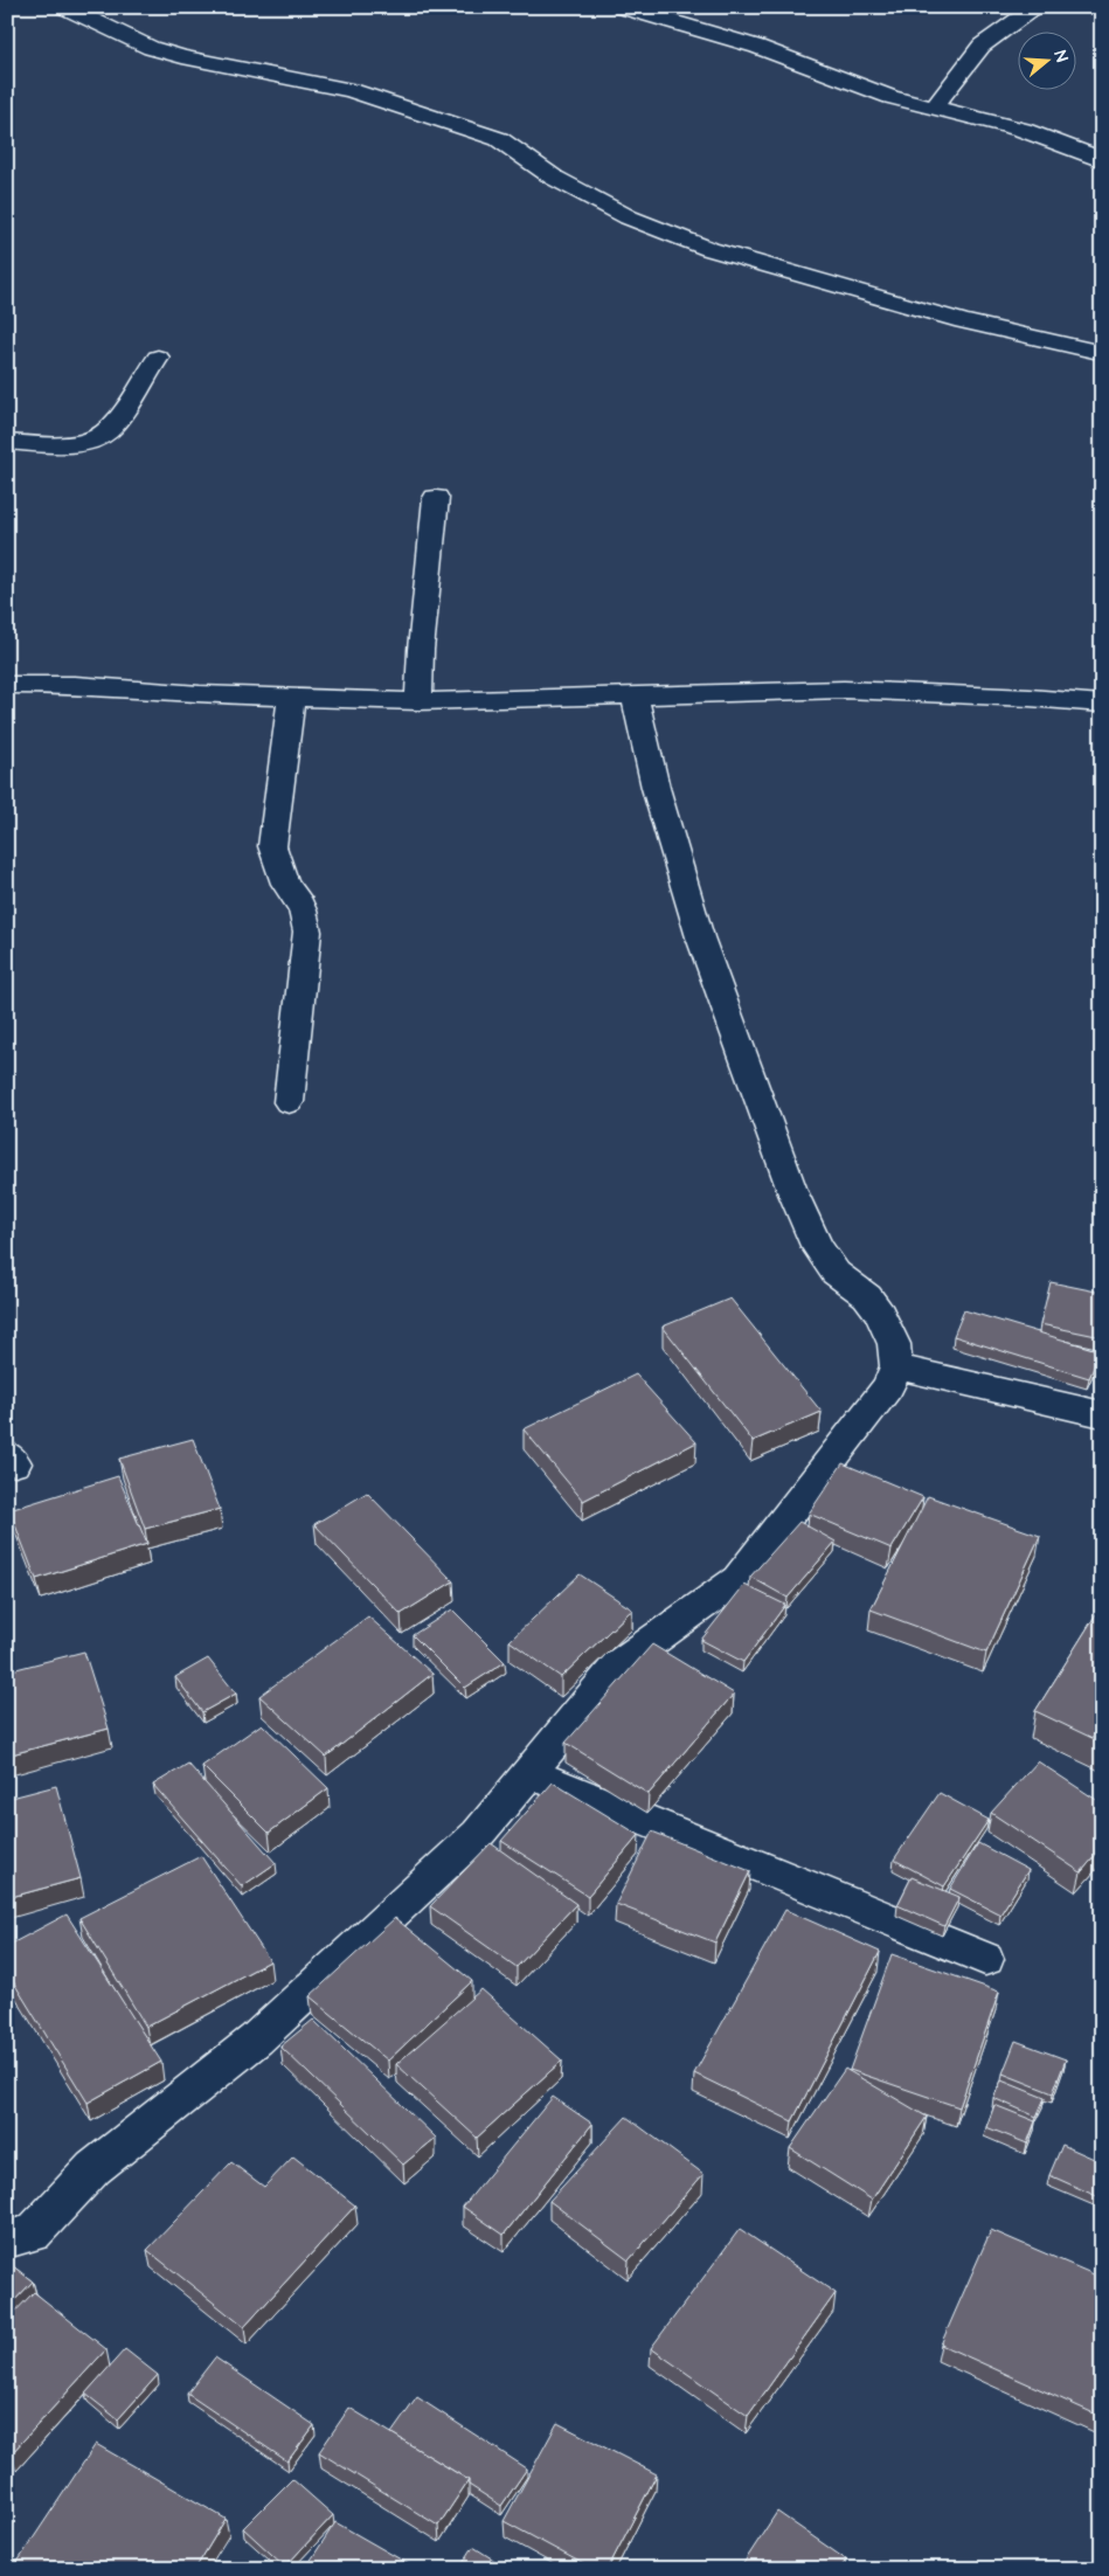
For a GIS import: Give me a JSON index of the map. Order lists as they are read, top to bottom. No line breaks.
{"north":"right"}
